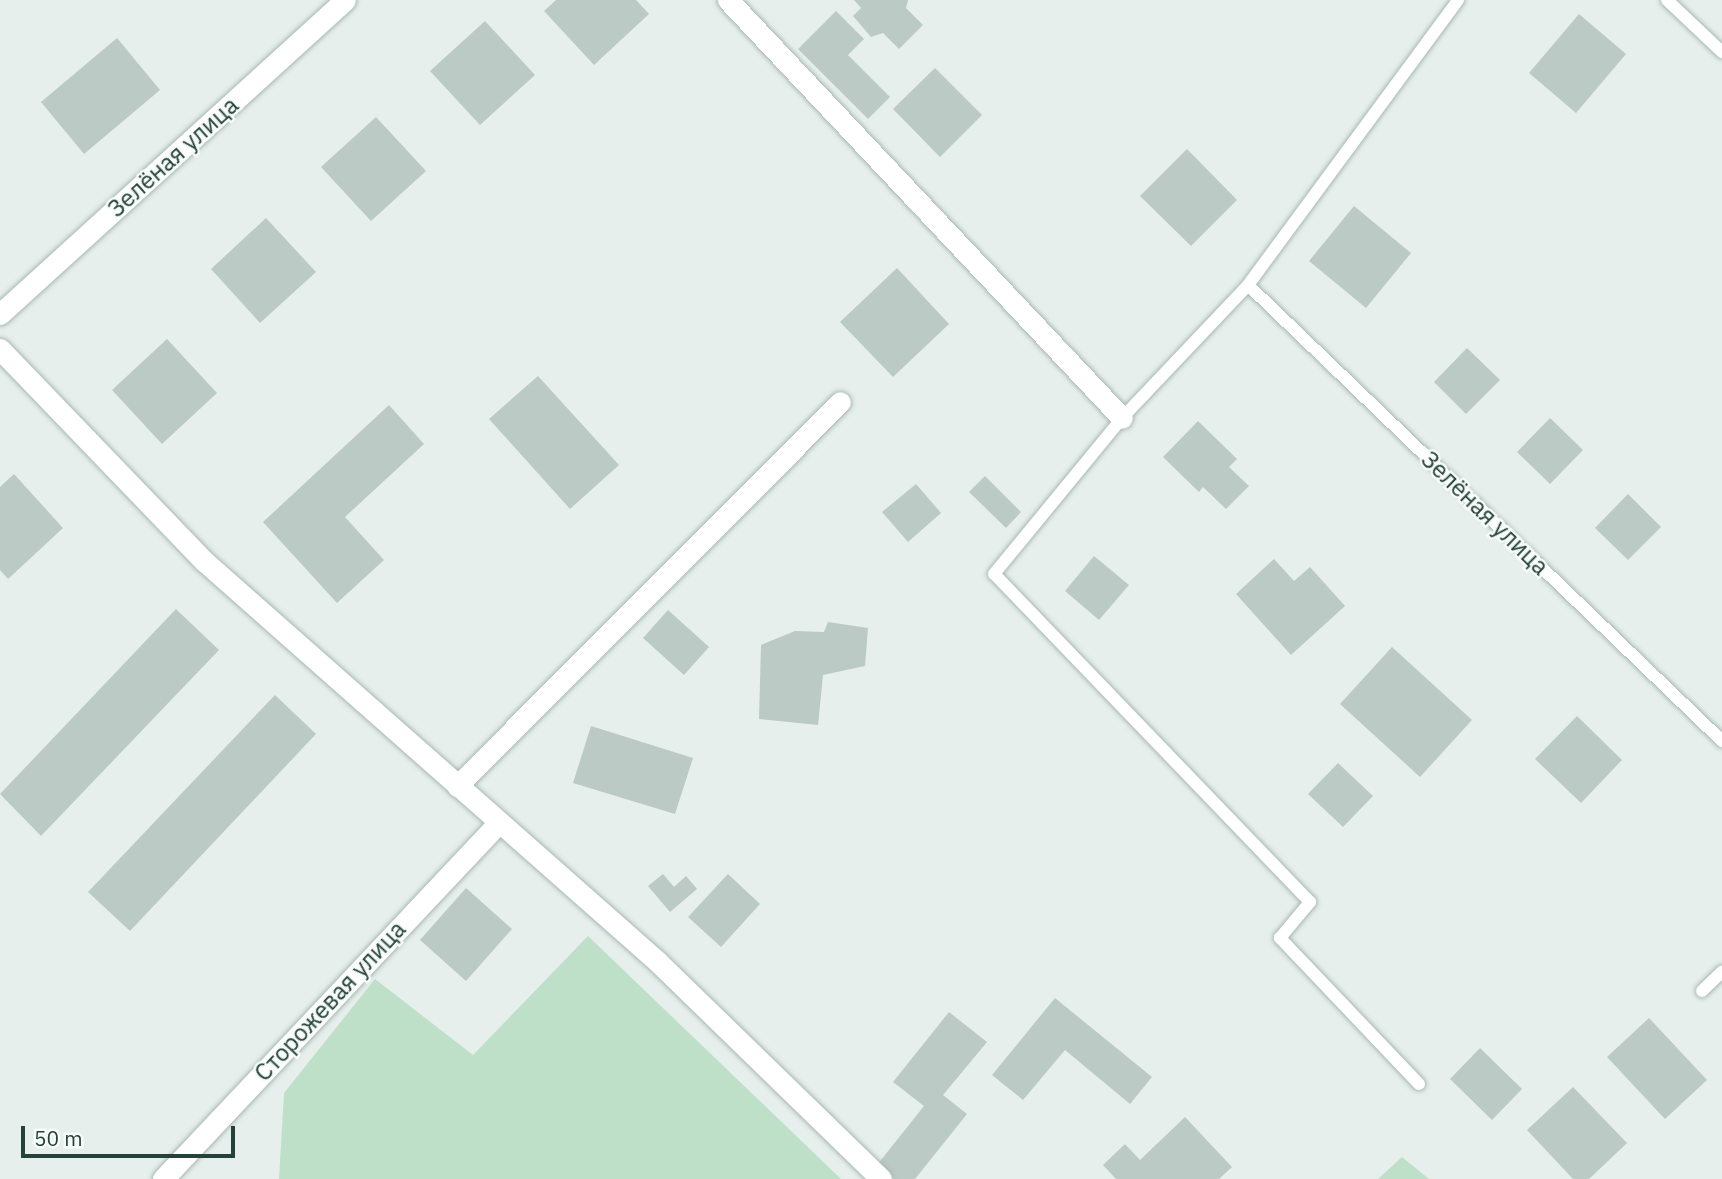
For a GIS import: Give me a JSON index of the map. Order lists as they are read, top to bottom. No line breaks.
{"streets":{"street":["Зелёная улица","Сторожевая улица"]},"scale_bar":"50 m"}
